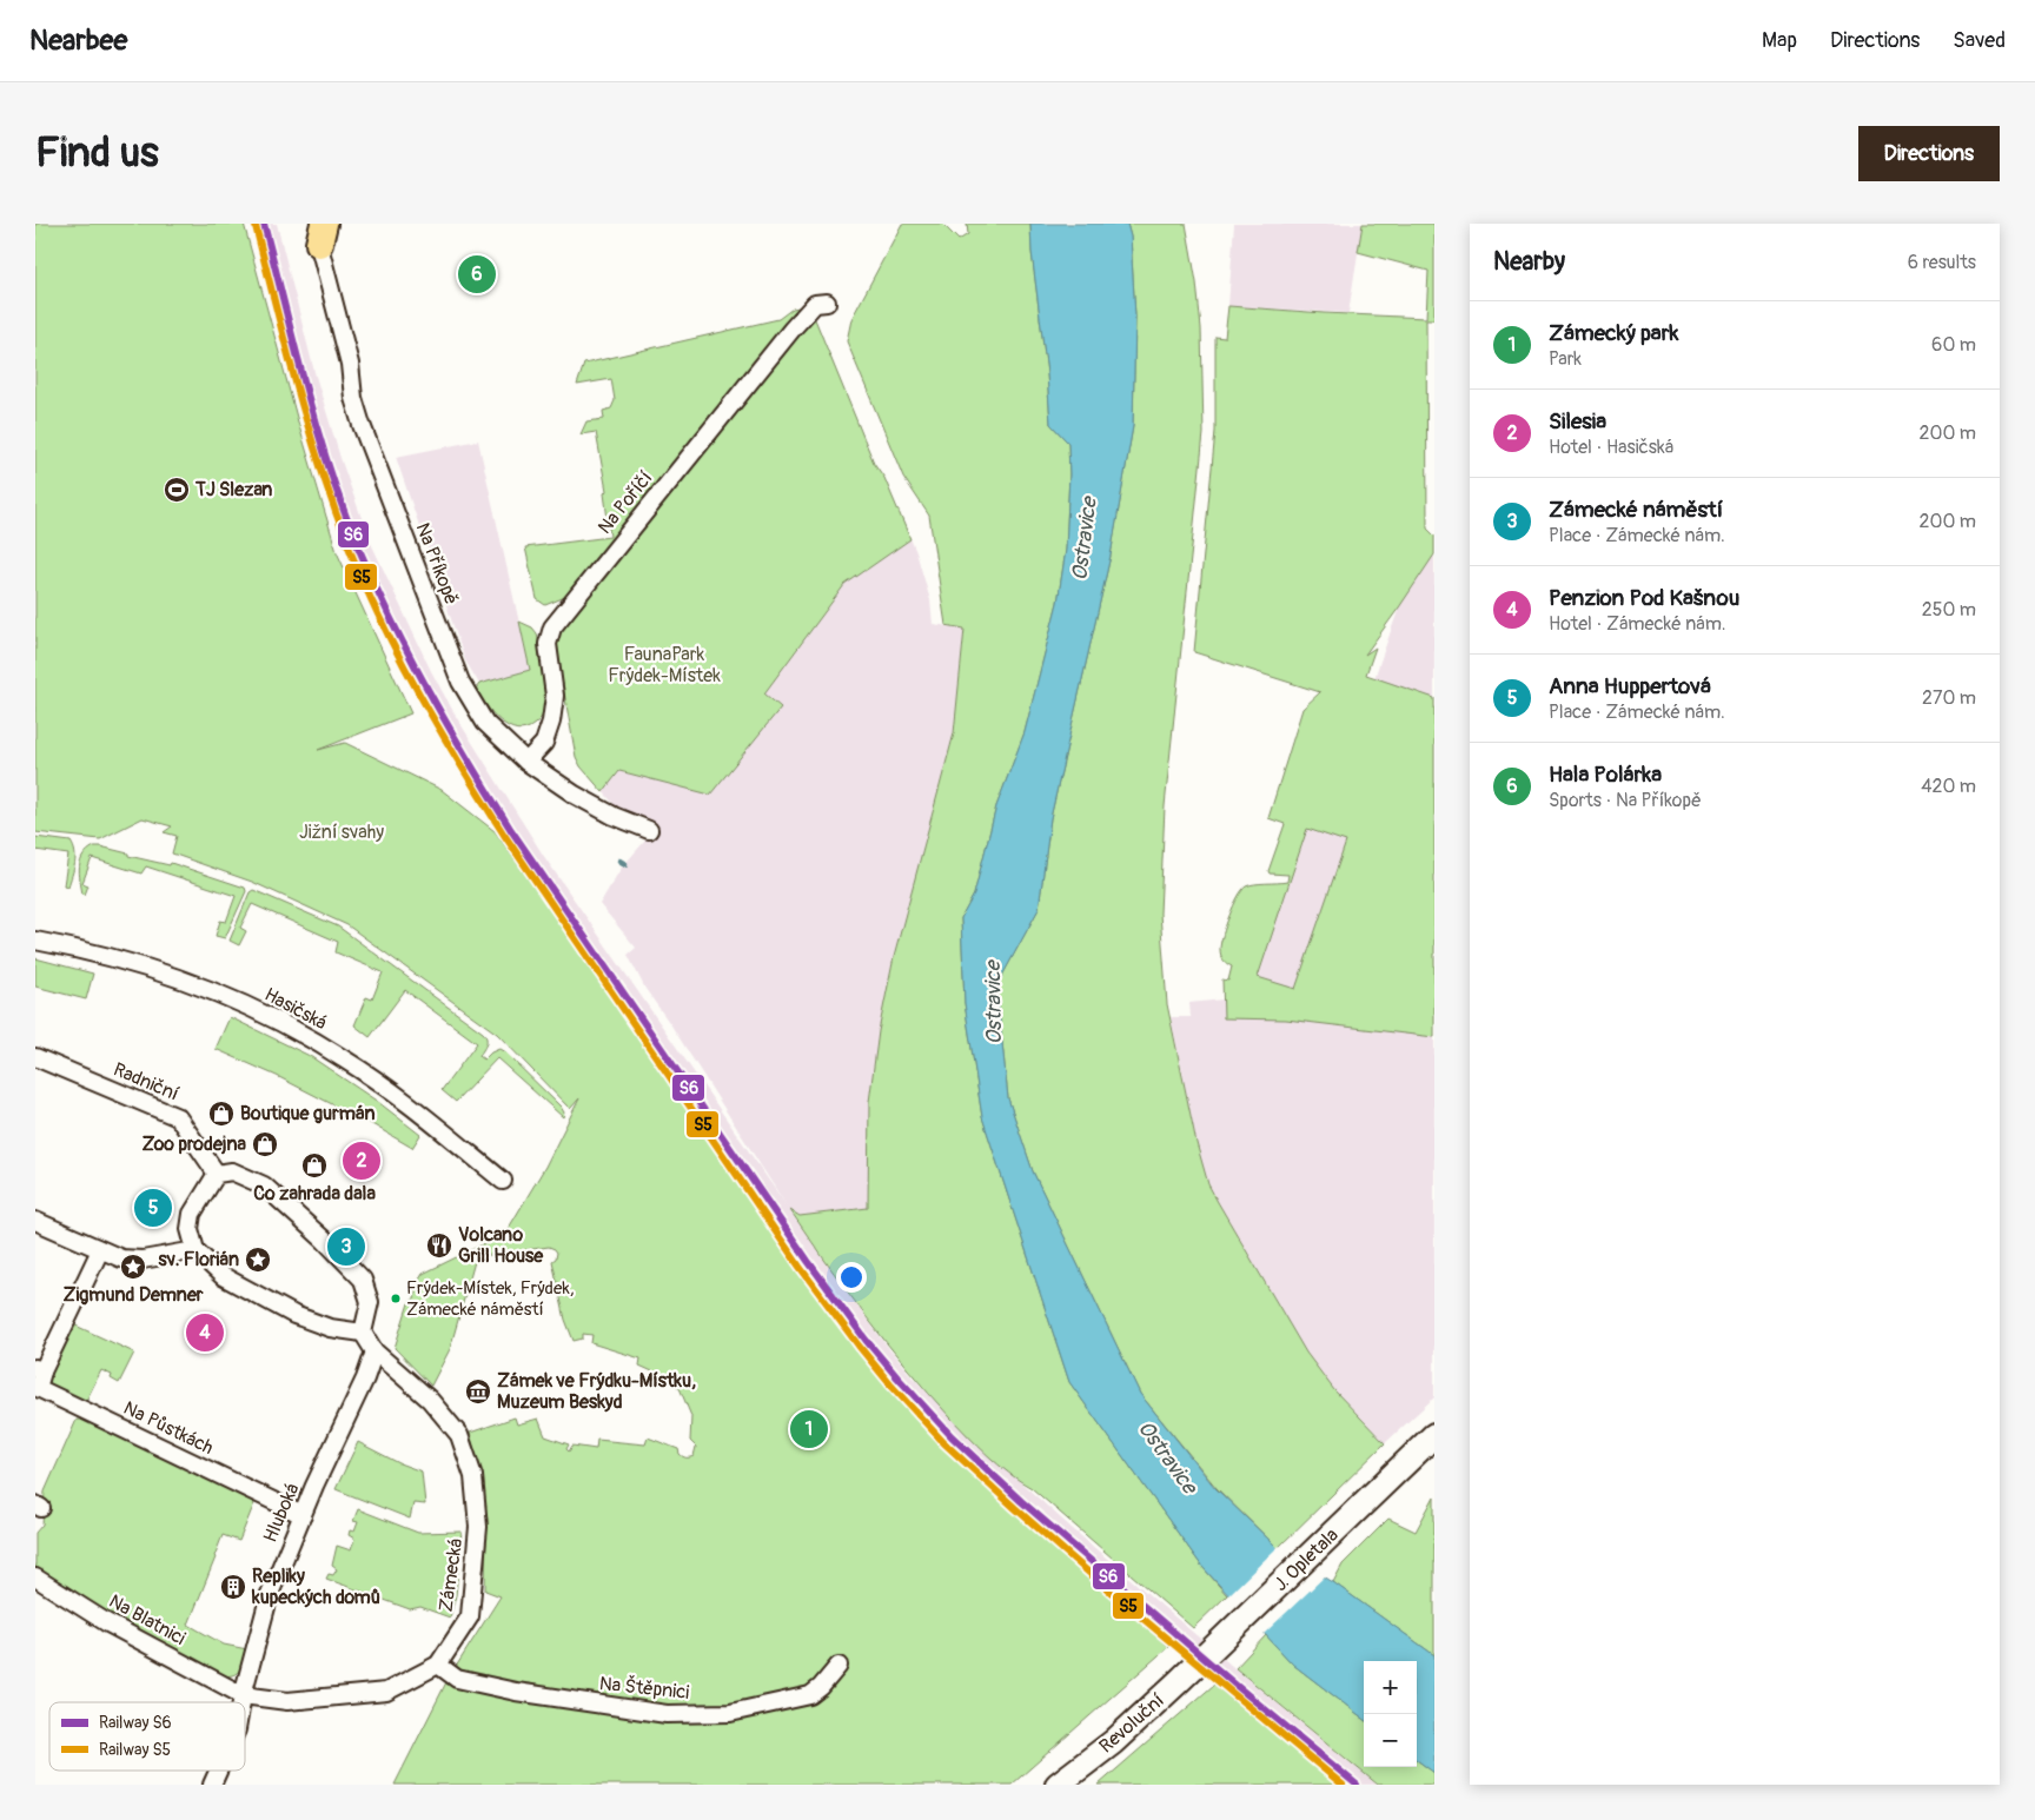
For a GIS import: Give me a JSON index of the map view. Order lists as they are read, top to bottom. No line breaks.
{"streets":{"main road":["J. Opletala","Revoluční"],"street":["Na Poříčí","Na Příkopě","Hasičská","Radniční","Na Půstkách","Hluboká","Zámecká","Na Blatnici","Na Štěpnici"]},"crossings":[["Na Poříčí","Na Příkopě"],["Na Půstkách","Hluboká"],["Hluboká","Zámecká"],["Hluboká","Na Blatnici"],["J. Opletala","Revoluční"],["Zámecká","Na Blatnici"],["Zámecká","Na Štěpnici"]],"water":["Ostravice"],"parks":["FaunaPark Frýdek-Místek","Jižní svahy"],"places":{"sports":["TJ Slezan"],"shop":["Boutique gurmán","Zoo prodejna","Co zahrada dala"],"restaurant":["Volcano Grill House"],"place":["sv. Florián","Zigmund Demner"],"other":["Frýdek-Místek, Frýdek, Zámecké náměstí"],"museum":["Zámek ve Frýdku-Místku, Muzeum Beskyd"],"building":["Repliky kupeckých domů"]},"lines":["rail line S6","rail line S5"],"legend":["Railway S6","Railway S5"],"page":{"header":"Nearbee","nav":["Map","Directions","Saved"],"buttons":"Directions","title":"Find us","heading":["Nearby","6 results"],"pins":["6","2","5","3","4","1"],"list":[{"mark":"1","name":"Zámecký park","note":"Park","value":"60 m"},{"mark":"2","name":"Silesia","note":"Hotel · Hasičská","value":"200 m"},{"mark":"3","name":"Zámecké náměstí","note":"Place · Zámecké nám.","value":"200 m"},{"mark":"4","name":"Penzion Pod Kašnou","note":"Hotel · Zámecké nám.","value":"250 m"},{"mark":"5","name":"Anna Huppertová","note":"Place · Zámecké nám.","value":"270 m"},{"mark":"6","name":"Hala Polárka","note":"Sports · Na Příkopě","value":"420 m"}],"map_buttons":["+","−"]}}
